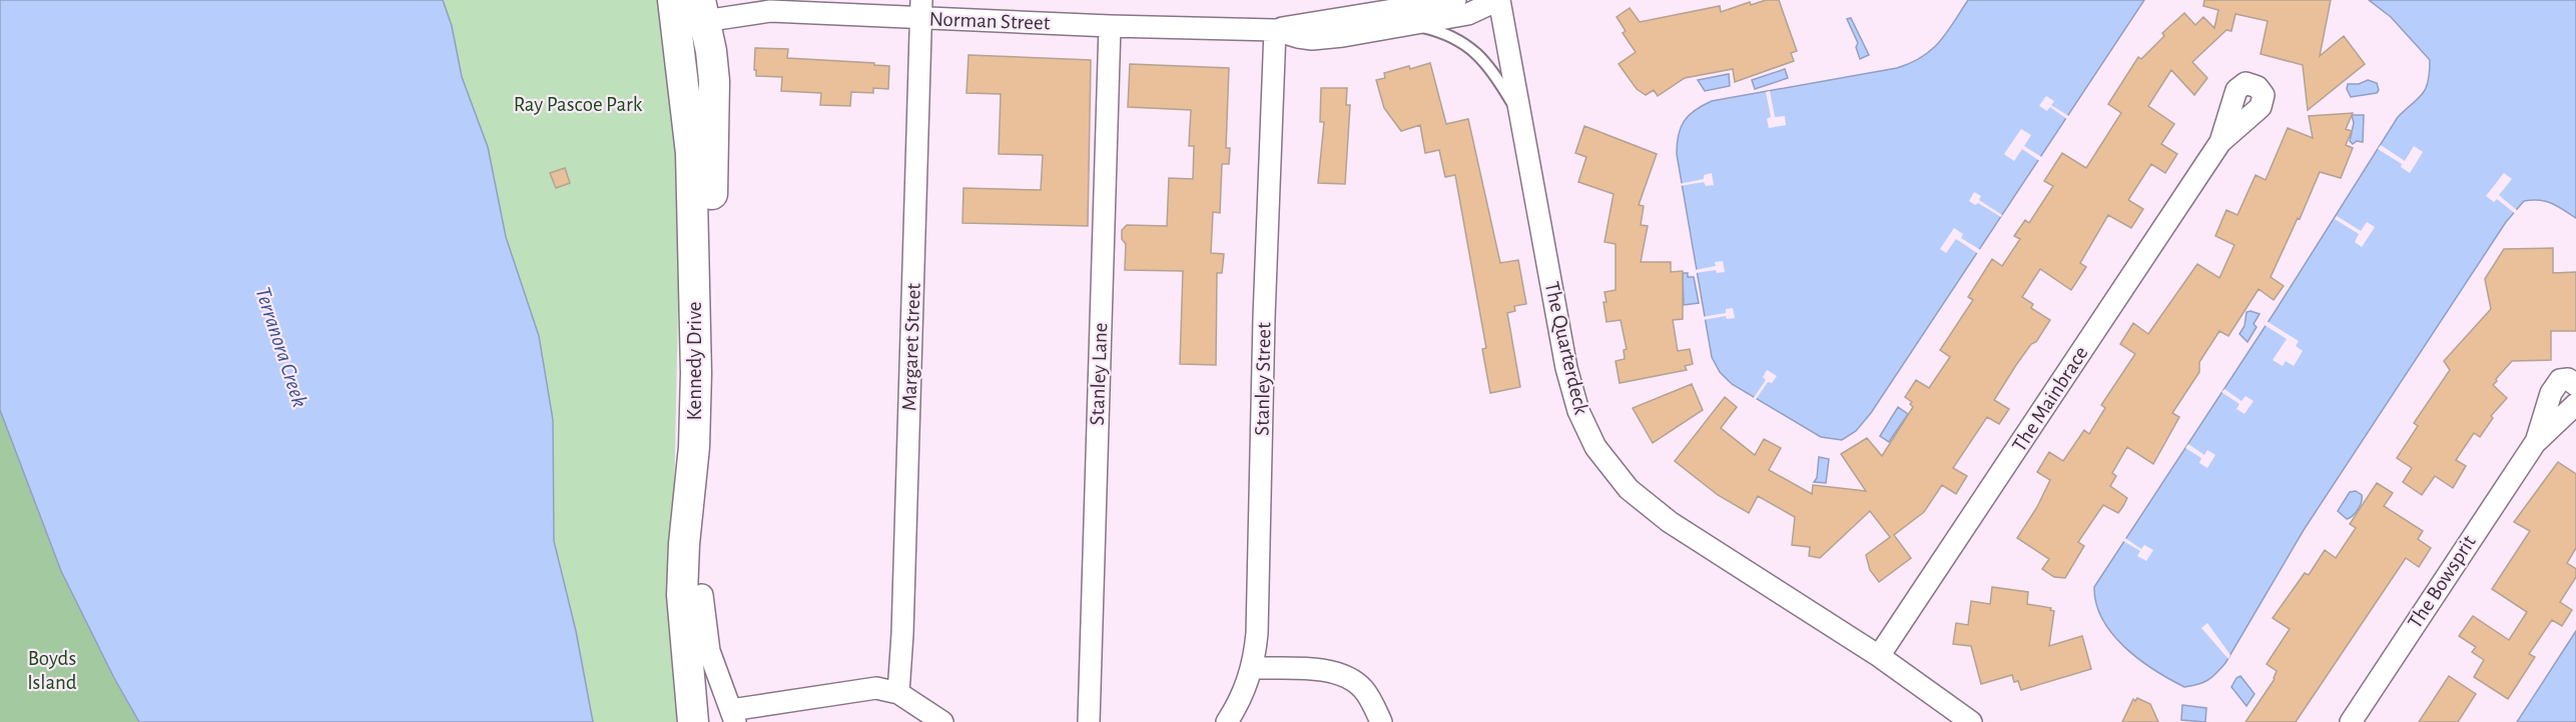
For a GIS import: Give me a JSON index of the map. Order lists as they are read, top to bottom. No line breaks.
{"streets":{"street":["Norman Street","Margaret Street","The Quarterdeck","Kennedy Drive","Stanley Lane","Stanley Street","The Mainbrace","The Bowsprit"]},"crossings":[["Norman Street","Margaret Street"],["Norman Street","The Quarterdeck"],["Norman Street","Kennedy Drive"],["Norman Street","Stanley Lane"],["Norman Street","Stanley Street"],["The Quarterdeck","The Mainbrace"]],"water":["Terranora Creek"],"parks":["Ray Pascoe Park","Boyds Island"]}
